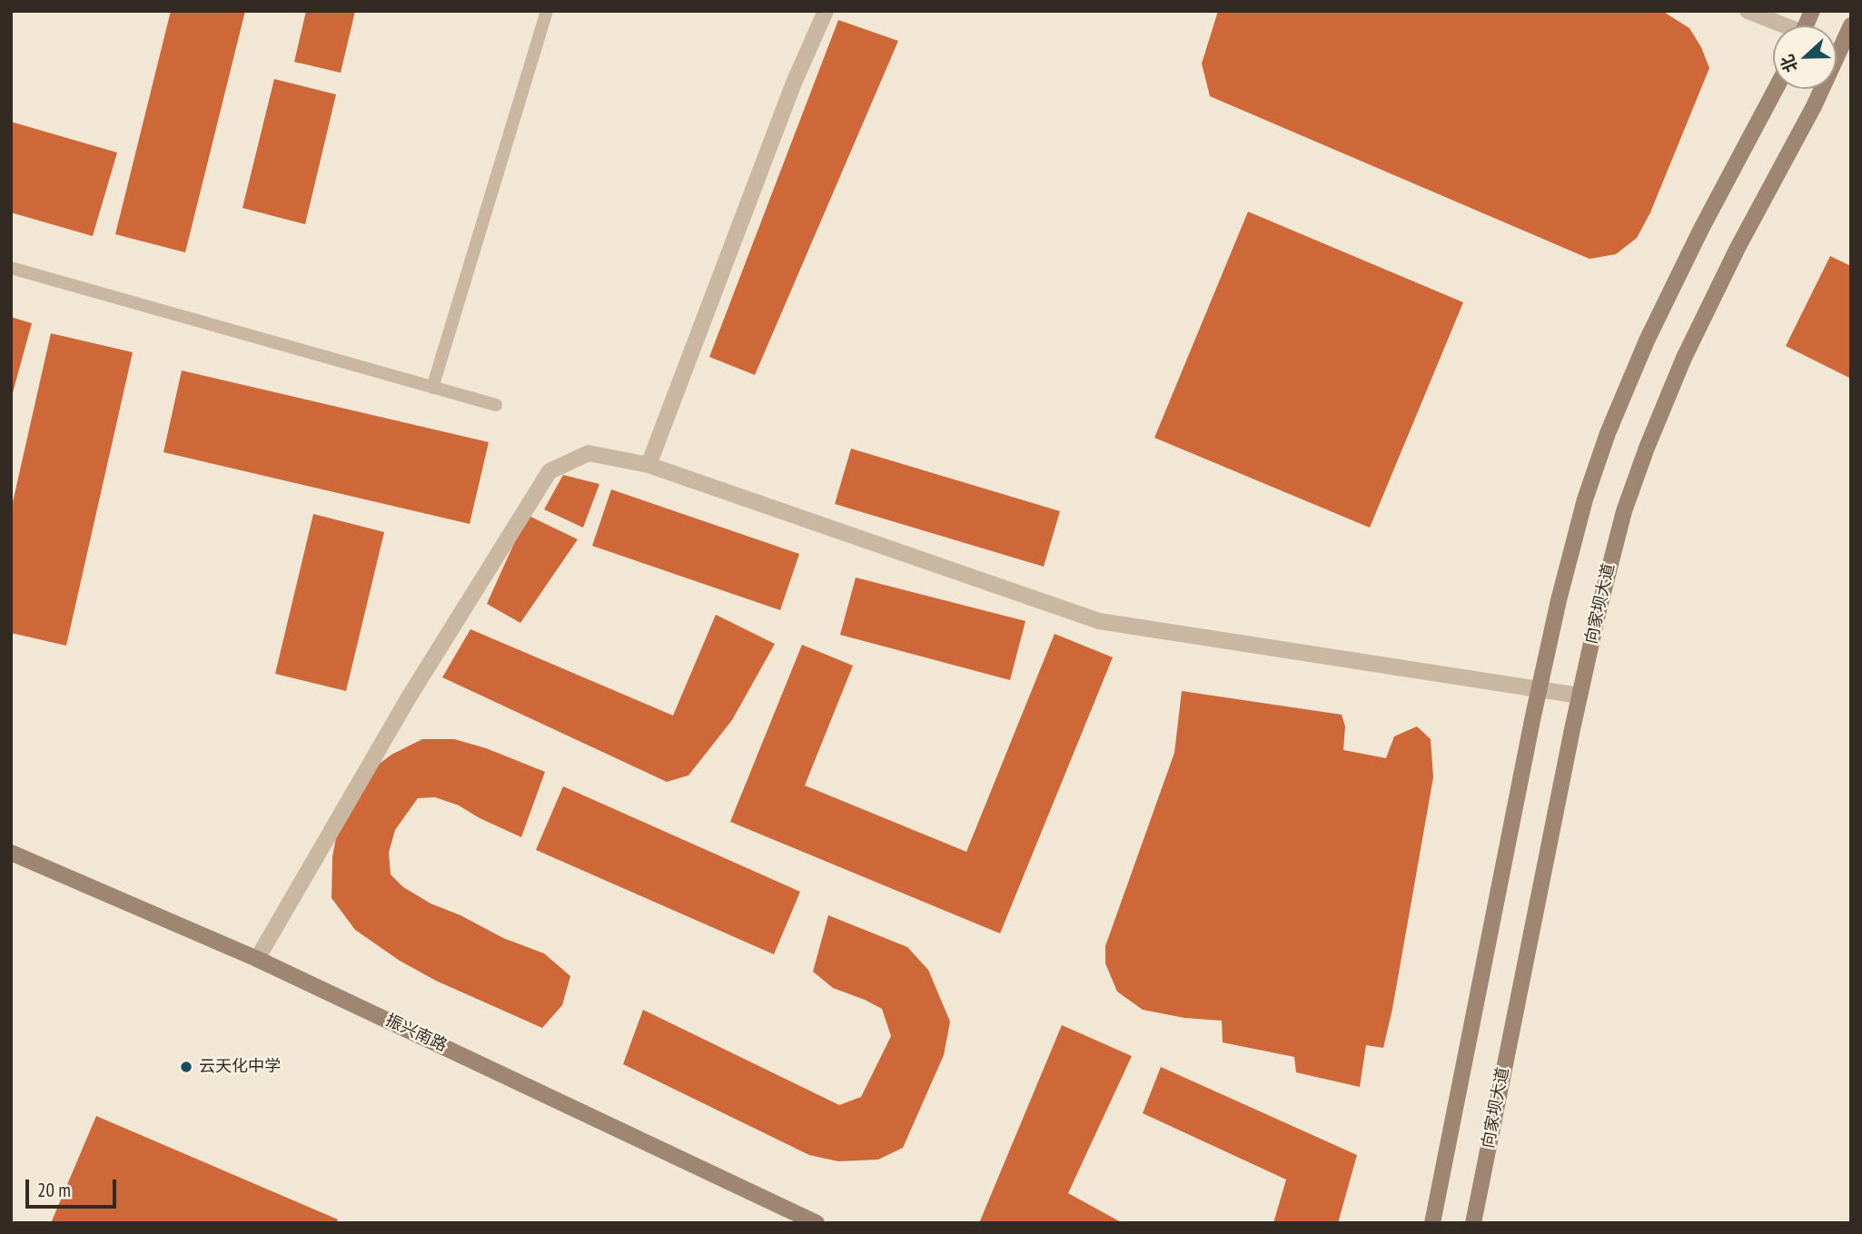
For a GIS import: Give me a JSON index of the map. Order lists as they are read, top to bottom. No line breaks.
{"streets":{"main road":["向家坝大道","振兴南路"]},"places":["云天化中学"],"scale_bar":"20 m","north":"left"}
